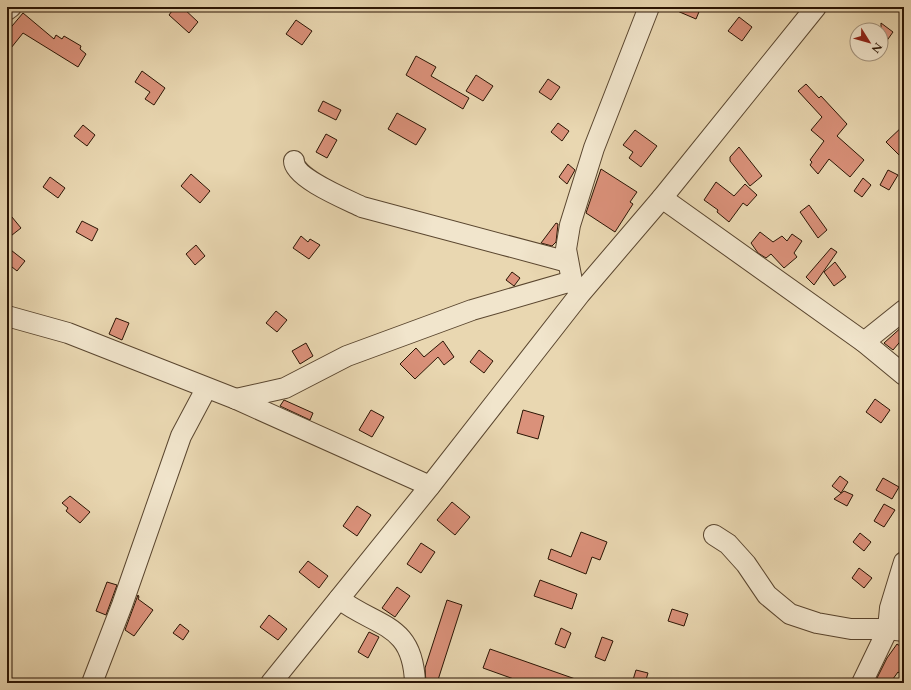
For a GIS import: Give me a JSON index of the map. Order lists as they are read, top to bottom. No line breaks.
{"north":"bottom right"}
